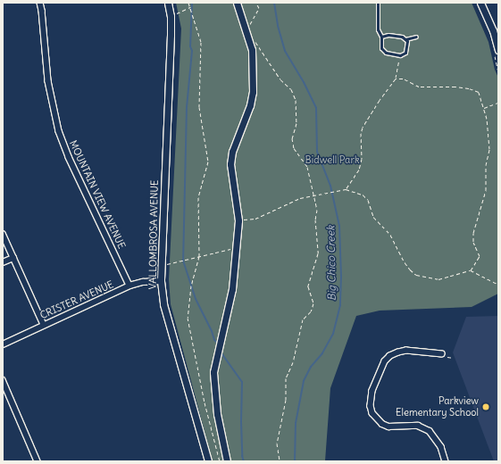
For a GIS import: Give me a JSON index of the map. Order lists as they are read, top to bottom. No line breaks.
{"streets":{"street":["MOUNTAIN VIEW AVENUE","VALLOMBROSA AVENUE","CRISTER AVENUE"]},"crossings":[["MOUNTAIN VIEW AVENUE","CRISTER AVENUE"],["VALLOMBROSA AVENUE","CRISTER AVENUE"]],"water":["Big Chico Creek"],"parks":["Bidwell Park"],"places":["Parkview Elementary School"]}
